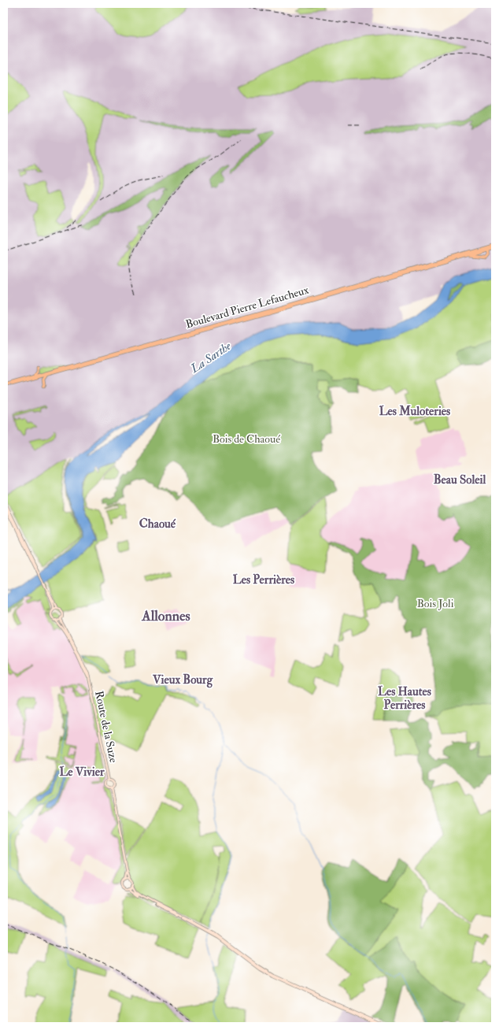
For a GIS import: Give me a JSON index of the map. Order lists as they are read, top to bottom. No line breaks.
{"streets":{"main road":["Boulevard Pierre Lefaucheux","Route de la Suze"]},"districts":["Les Muloteries","Beau Soleil","Chaoué","Les Perrières","Allonnes","Vieux Bourg","Les Hautes Perrières","Le Vivier"],"water":["La Sarthe"],"parks":["Bois de Chaoué","Bois Joli"]}
